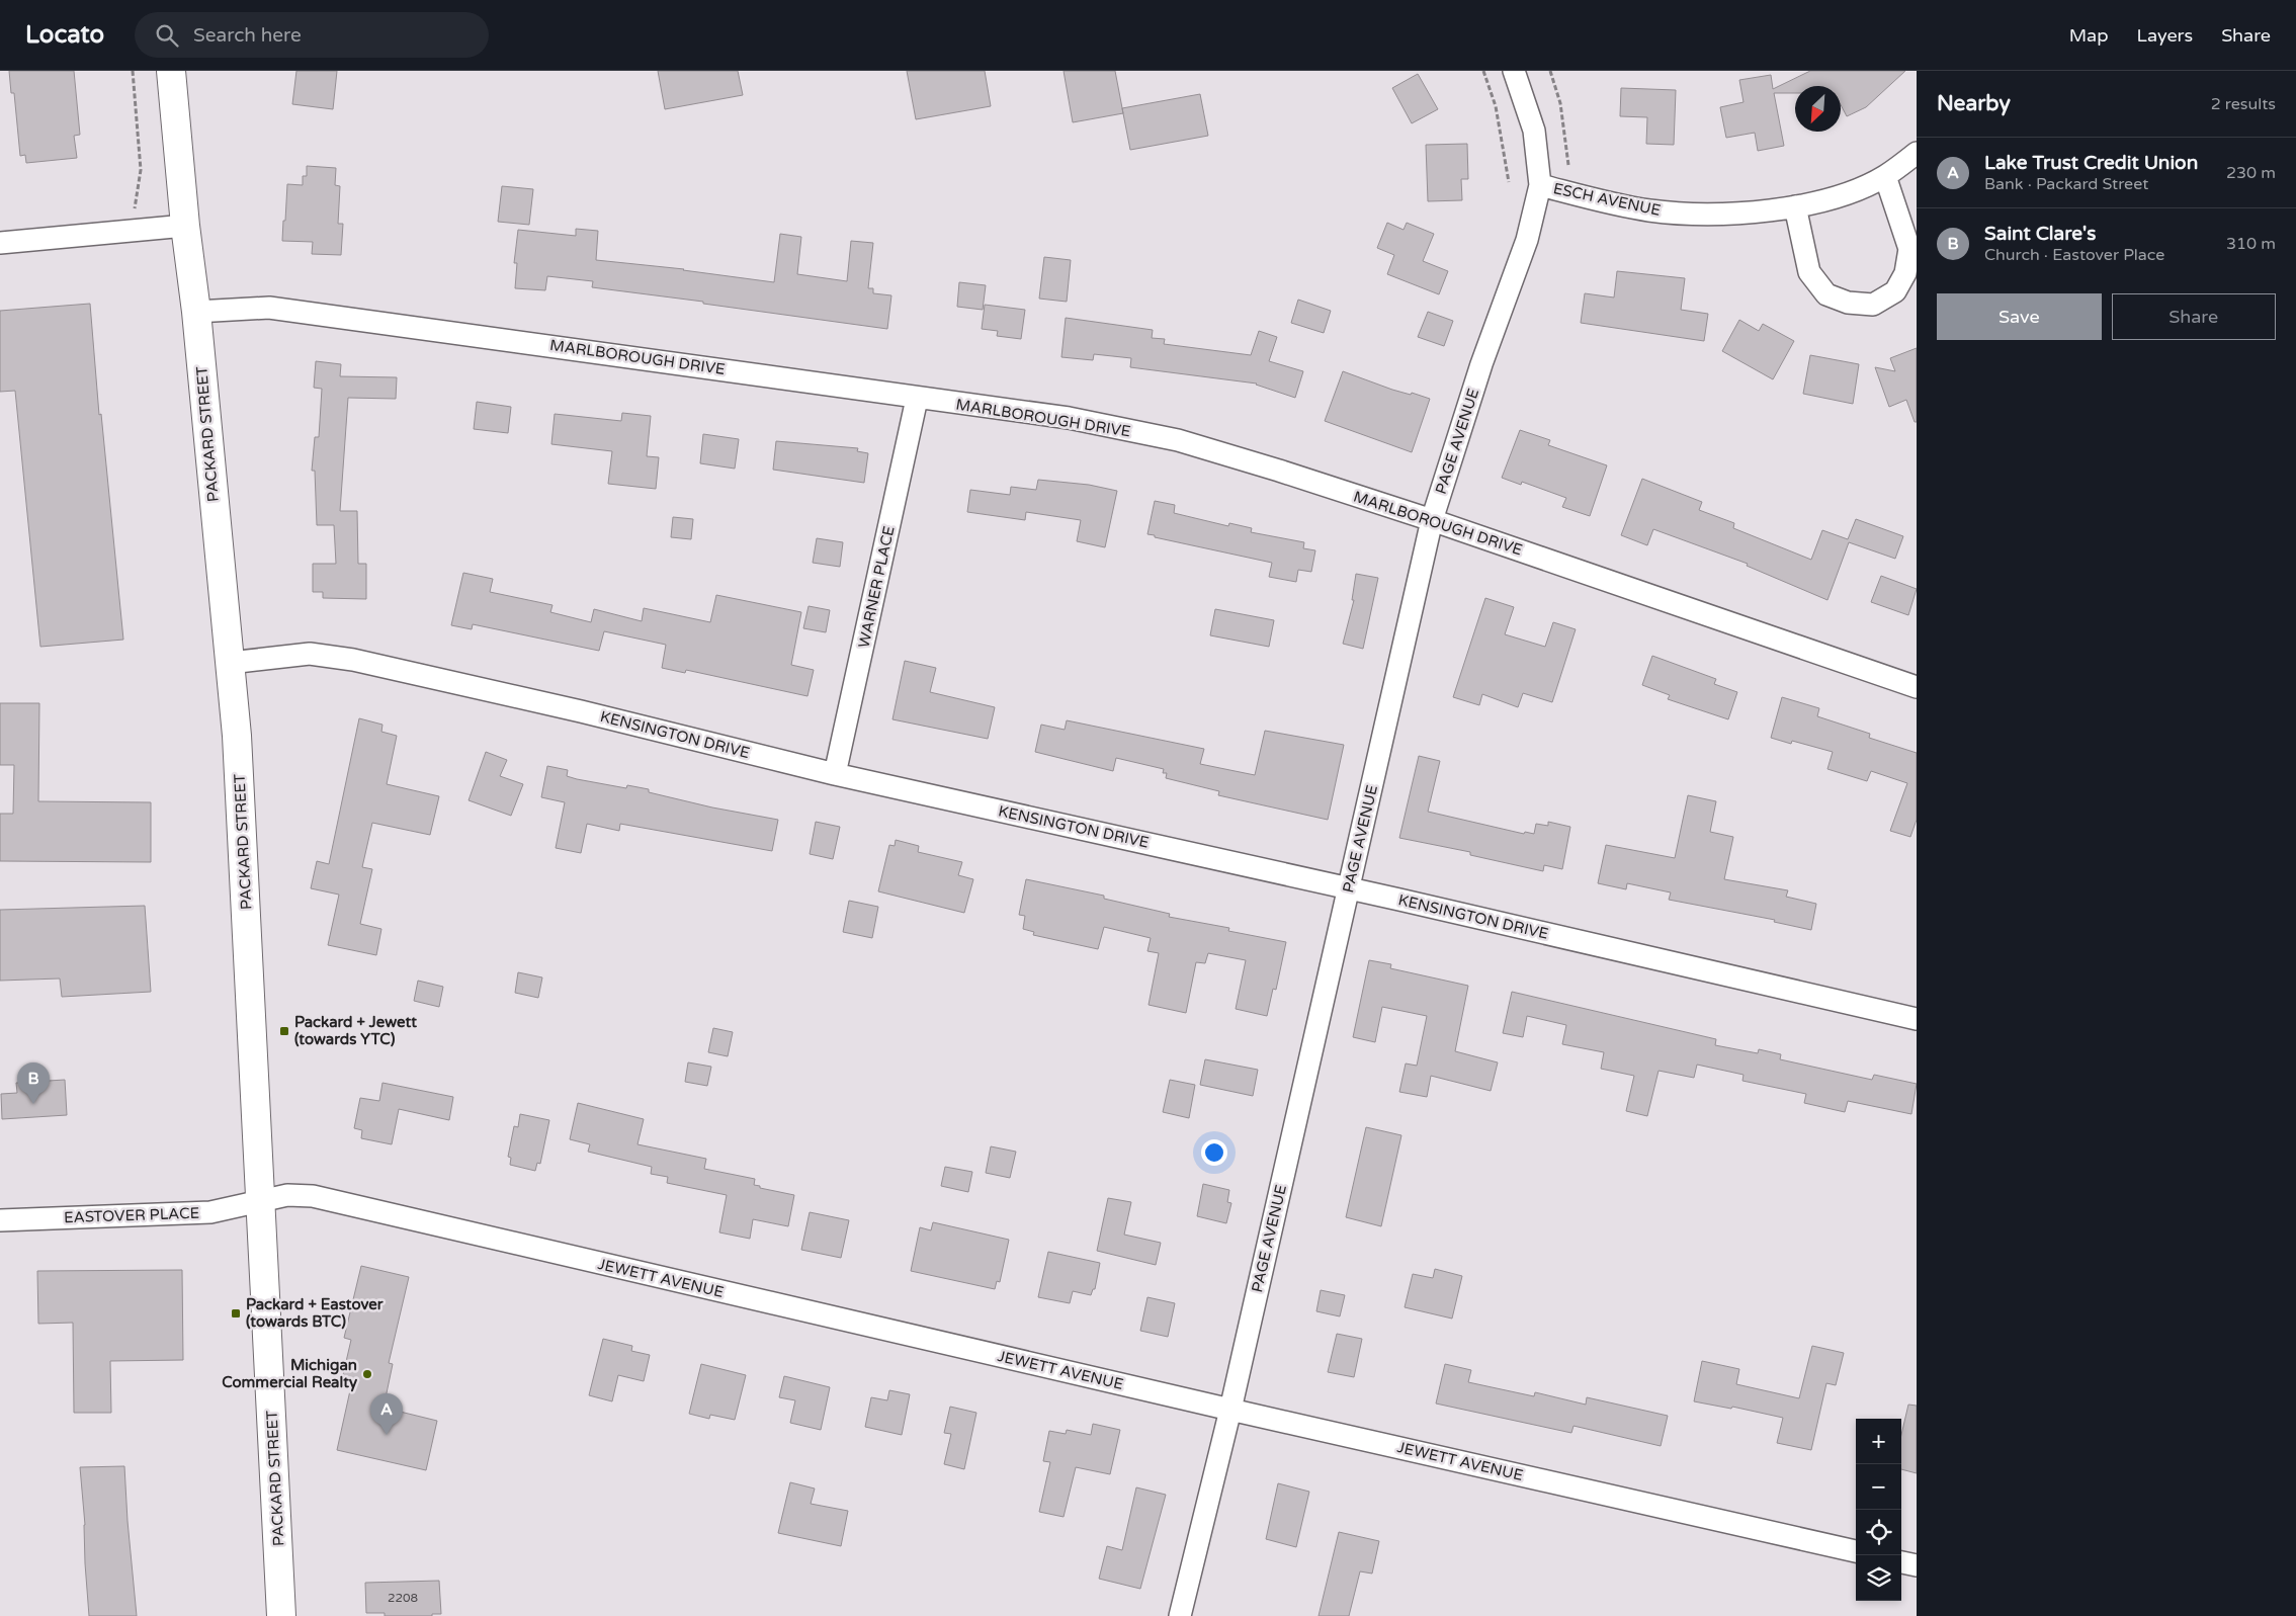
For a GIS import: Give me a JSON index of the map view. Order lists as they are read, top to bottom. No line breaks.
{"streets":{"main road":["PACKARD STREET"],"street":["ESCH AVENUE","MARLBOROUGH DRIVE","PAGE AVENUE","WARNER PLACE","KENSINGTON DRIVE","EASTOVER PLACE","JEWETT AVENUE"]},"crossings":[["ESCH AVENUE","PAGE AVENUE"],["MARLBOROUGH DRIVE","PACKARD STREET"],["MARLBOROUGH DRIVE","PAGE AVENUE"],["MARLBOROUGH DRIVE","WARNER PLACE"],["PACKARD STREET","KENSINGTON DRIVE"],["PACKARD STREET","EASTOVER PLACE"],["PACKARD STREET","JEWETT AVENUE"],["PAGE AVENUE","KENSINGTON DRIVE"],["PAGE AVENUE","JEWETT AVENUE"],["WARNER PLACE","KENSINGTON DRIVE"],["EASTOVER PLACE","JEWETT AVENUE"]],"places":{"transit":["Packard + Jewett (towards YTC)","Packard + Eastover (towards BTC)"],"other":["Michigan Commercial Realty"]},"house_numbers":["2208"],"north":"bottom left","page":{"header":"Locato","search":"Search here","nav":["Map","Layers","Share"],"heading":["Nearby","2 results"],"list":[{"mark":"A","name":"Lake Trust Credit Union","note":"Bank · Packard Street","value":"230 m"},{"mark":"B","name":"Saint Clare's","note":"Church · Eastover Place","value":"310 m"}],"buttons":["Save","Share"],"pins":["B","A"],"map_buttons":["+","−"]}}
